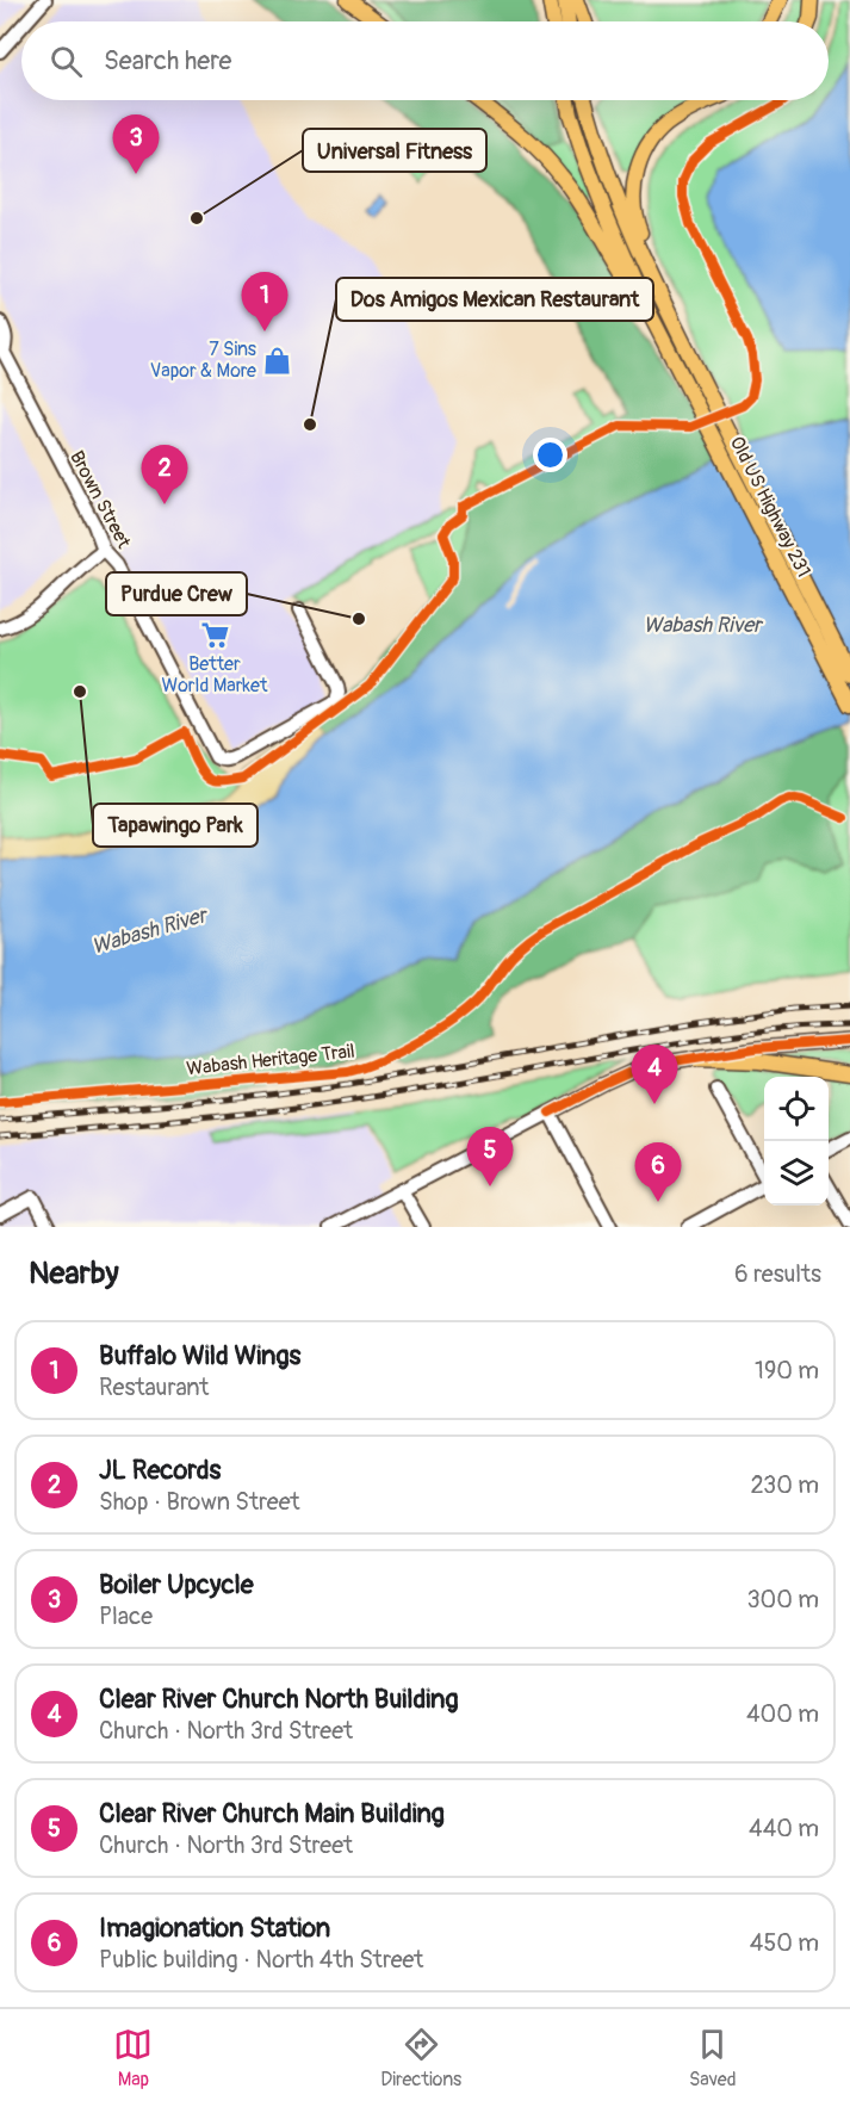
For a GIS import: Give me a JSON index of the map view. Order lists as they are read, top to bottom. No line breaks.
{"streets":{"main road":["Old US Highway 231"],"street":["Brown Street"],"cycle path":["Wabash Heritage Trail"]},"water":["Wabash River"],"places":{"other":["Universal Fitness","Dos Amigos Mexican Restaurant","Purdue Crew","Tapawingo Park"],"shop":["7 Sins Vapor & More"],"supermarket":["Better World Market"]},"page":{"search":"Search here","pins":["3","1","2","4","5","6"],"heading":["Nearby","6 results"],"list":[{"mark":"1","name":"Buffalo Wild Wings","note":"Restaurant","value":"190 m"},{"mark":"2","name":"JL Records","note":"Shop · Brown Street","value":"230 m"},{"mark":"3","name":"Boiler Upcycle","note":"Place","value":"300 m"},{"mark":"4","name":"Clear River Church North Building","note":"Church · North 3rd Street","value":"400 m"},{"mark":"5","name":"Clear River Church Main Building","note":"Church · North 3rd Street","value":"440 m"},{"mark":"6","name":"Imagionation Station","note":"Public building · North 4th Street","value":"450 m"}],"nav":["Map","Directions","Saved"]}}
